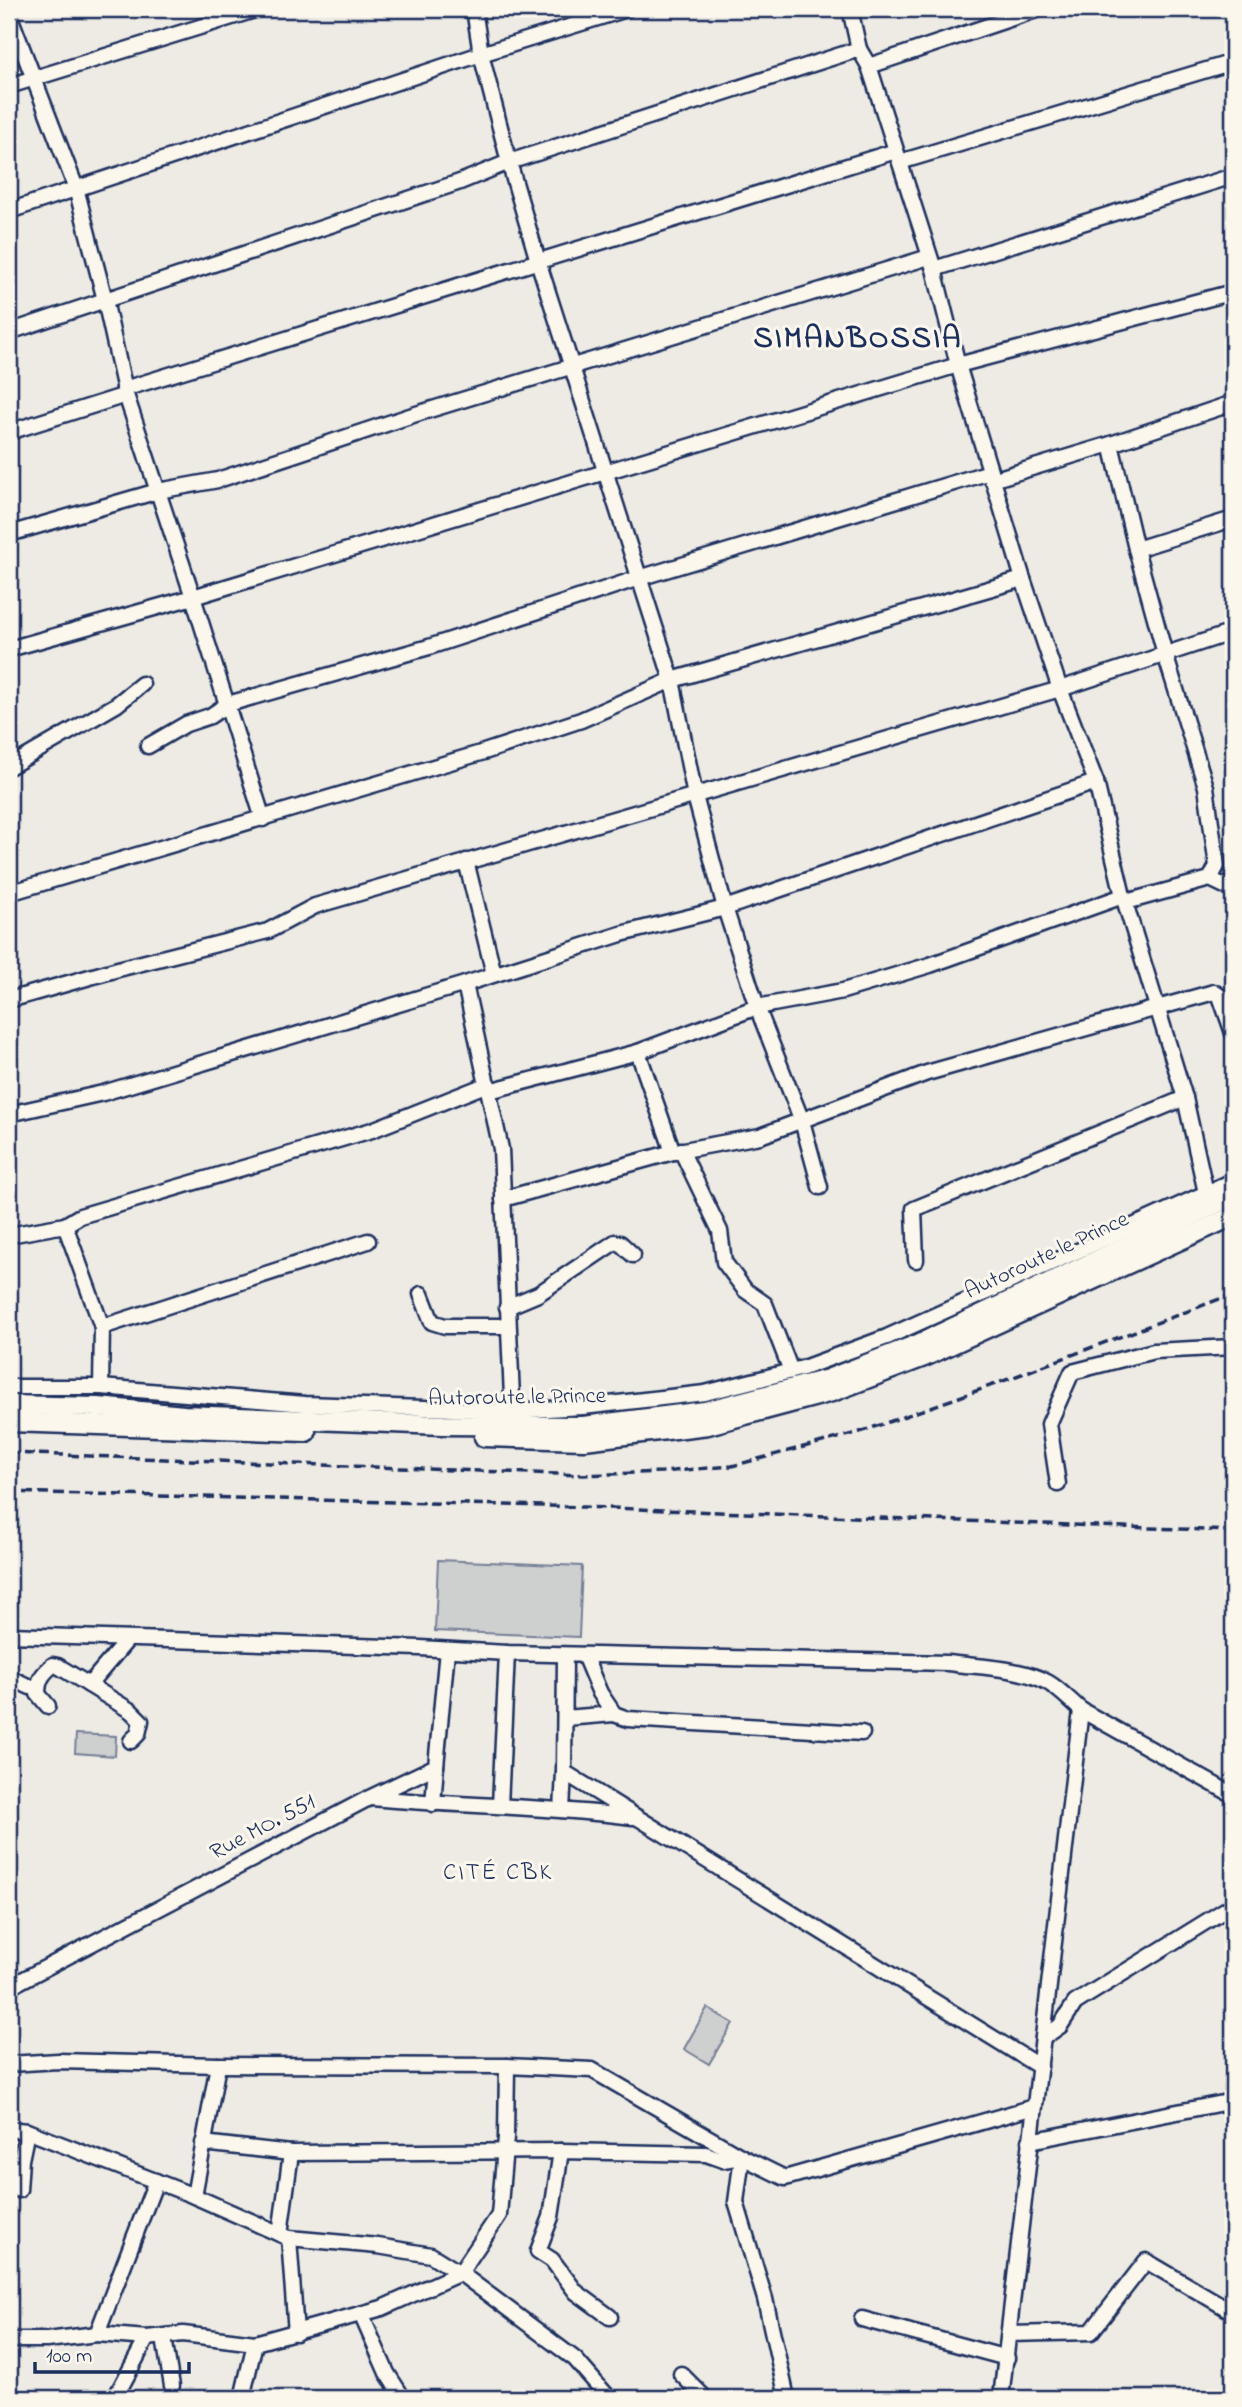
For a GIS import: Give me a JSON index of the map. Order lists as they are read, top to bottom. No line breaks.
{"streets":{"main road":["Autoroute le Prince"],"street":["Rue MO. 551"]},"districts":["SIMANBOSSIA","CITÉ CBK"],"scale_bar":"100 m"}
